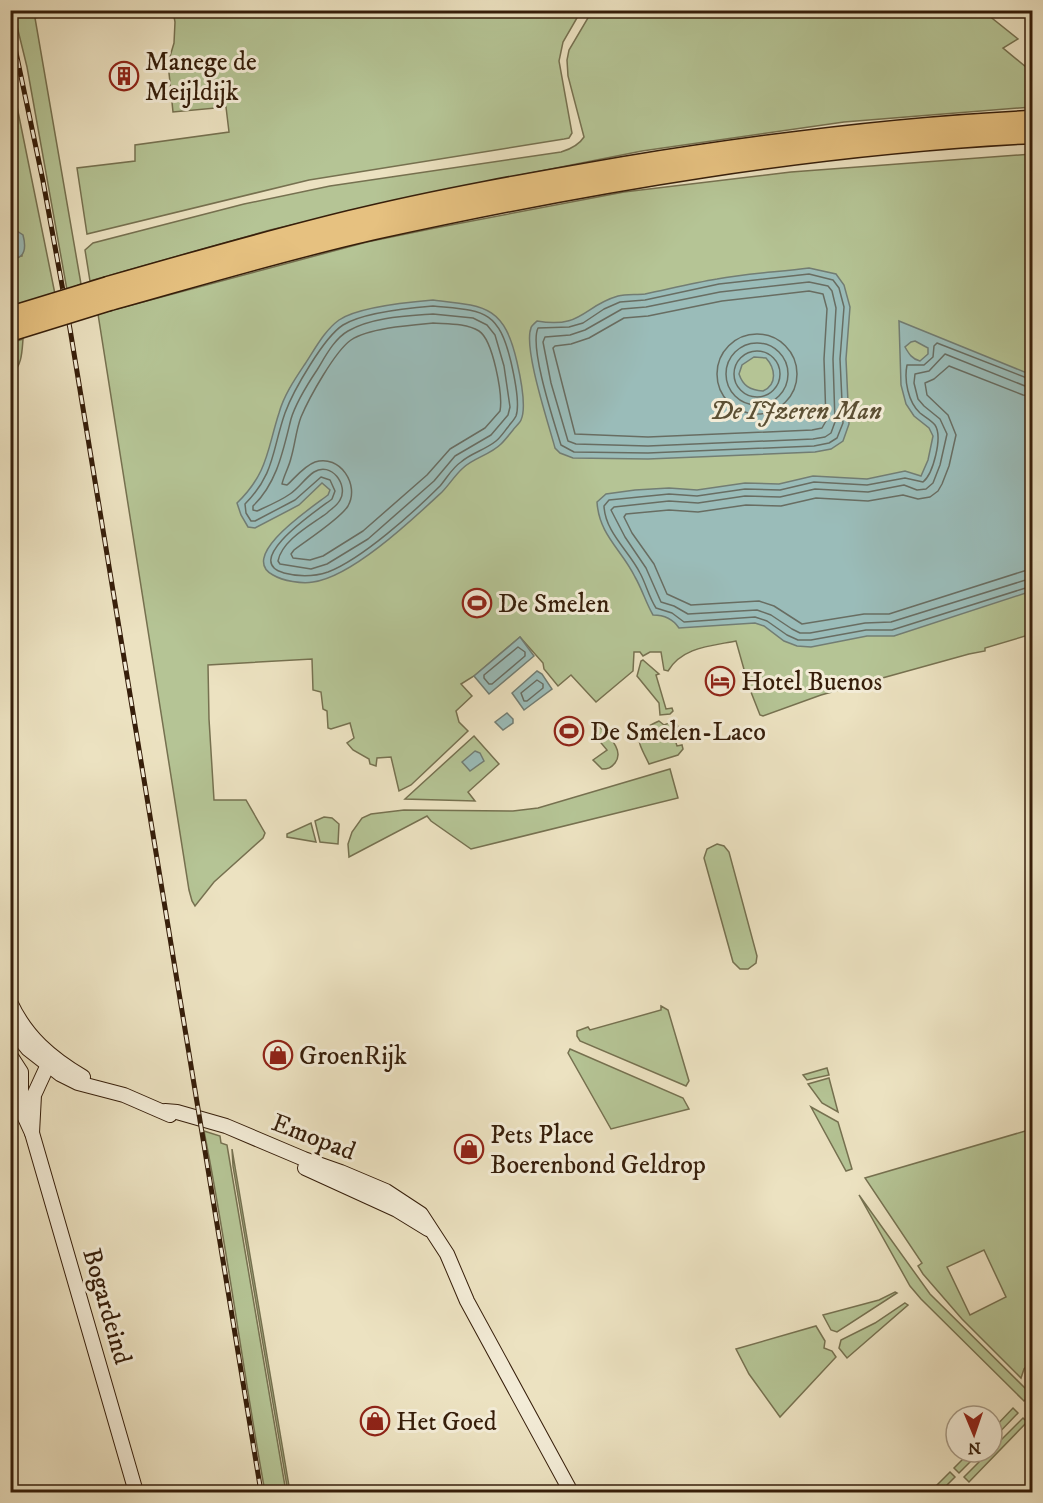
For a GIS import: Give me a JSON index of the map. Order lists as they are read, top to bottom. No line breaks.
{"streets":{"main road":["Emopad","Bogardeind"]},"crossings":[["Emopad","Bogardeind"]],"parks":["De IJzeren Man"],"places":{"building":["Manege de Meijldijk"],"sports":["De Smelen","De Smelen-Laco"],"hotel":["Hotel Buenos"],"shop":["GroenRijk","Pets Place Boerenbond Geldrop","Het Goed"]},"north":"bottom"}
